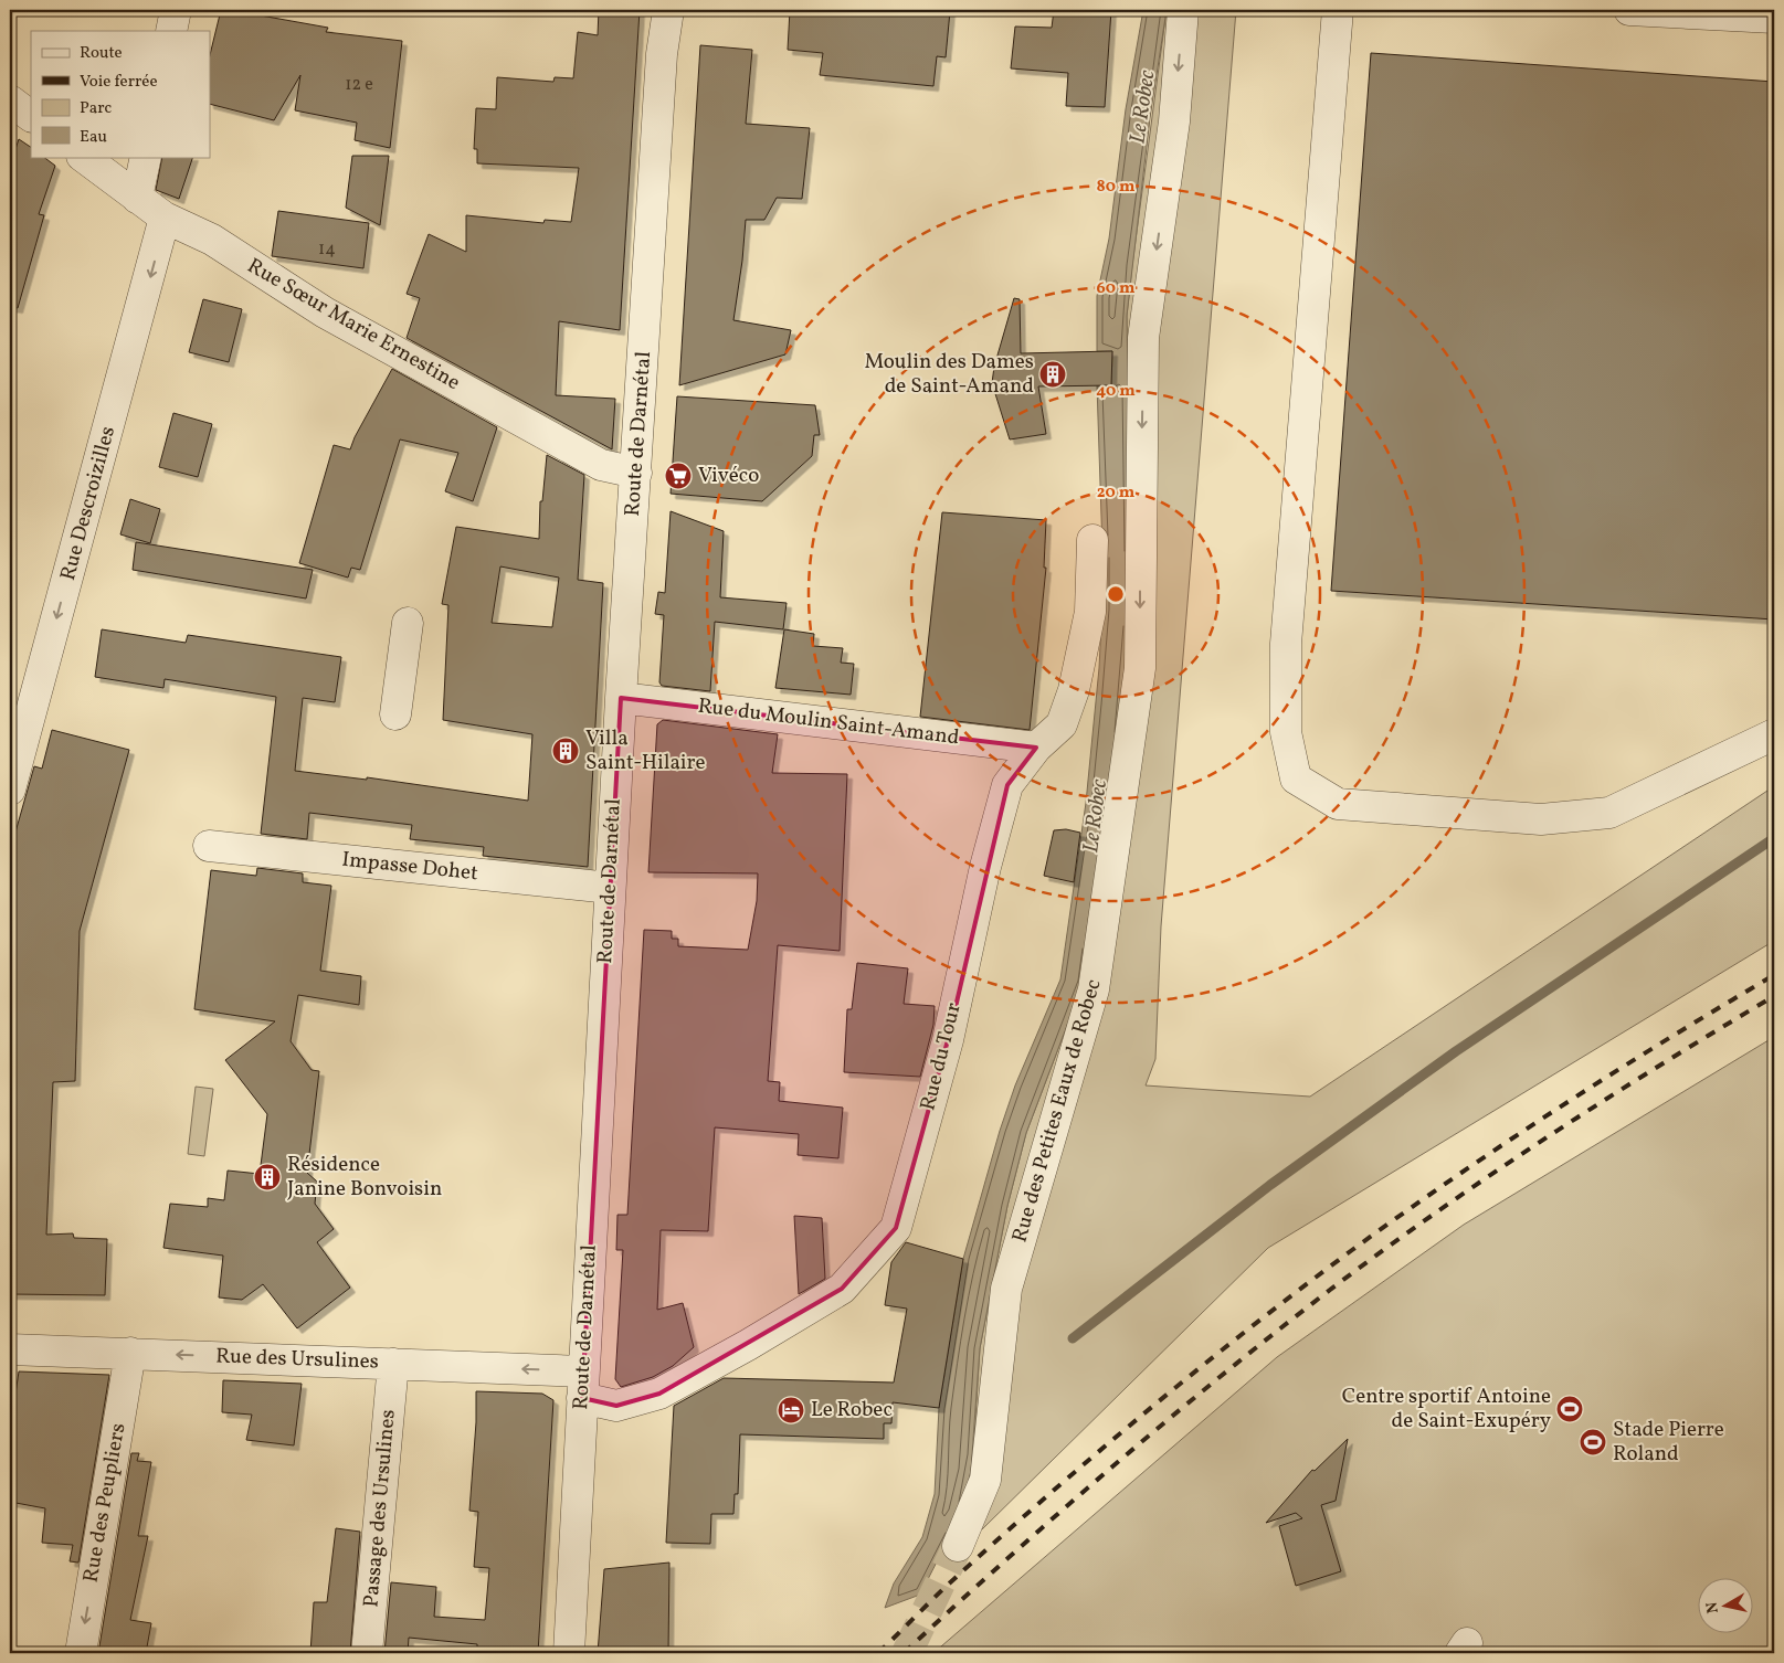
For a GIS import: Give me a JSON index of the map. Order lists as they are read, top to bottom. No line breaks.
{"streets":{"street":["Rue Sœur Marie Ernestine","Route de Darnétal","Rue Descroizilles","Rue du Moulin Saint-Amand","Impasse Dohet","Rue du Tour","Rue des Petites Eaux de Robec","Rue des Ursulines","Rue des Peupliers","Passage des Ursulines"]},"crossings":[["Rue Sœur Marie Ernestine","Route de Darnétal"],["Rue Sœur Marie Ernestine","Rue Descroizilles"],["Route de Darnétal","Rue du Moulin Saint-Amand"],["Route de Darnétal","Impasse Dohet"],["Route de Darnétal","Rue du Tour"],["Route de Darnétal","Rue des Ursulines"],["Rue du Moulin Saint-Amand","Rue du Tour"],["Rue du Tour","Rue des Ursulines"],["Rue des Ursulines","Rue des Peupliers"],["Rue des Ursulines","Passage des Ursulines"]],"one_way":["Rue Descroizilles","Rue des Petites Eaux de Robec","Rue des Ursulines","Rue des Peupliers"],"water":["Le Robec"],"places":{"building":["Moulin des Dames de Saint-Amand","Villa Saint-Hilaire","Résidence Janine Bonvoisin"],"supermarket":["Vivéco"],"sports":["Centre sportif Antoine de Saint-Exupéry","Stade Pierre Roland"],"hotel":["Le Robec"]},"house_numbers":["12 e","14"],"legend":["Route","Voie ferrée","Parc","Eau"],"north":"left","rings":["80 m","60 m","40 m","20 m"]}
